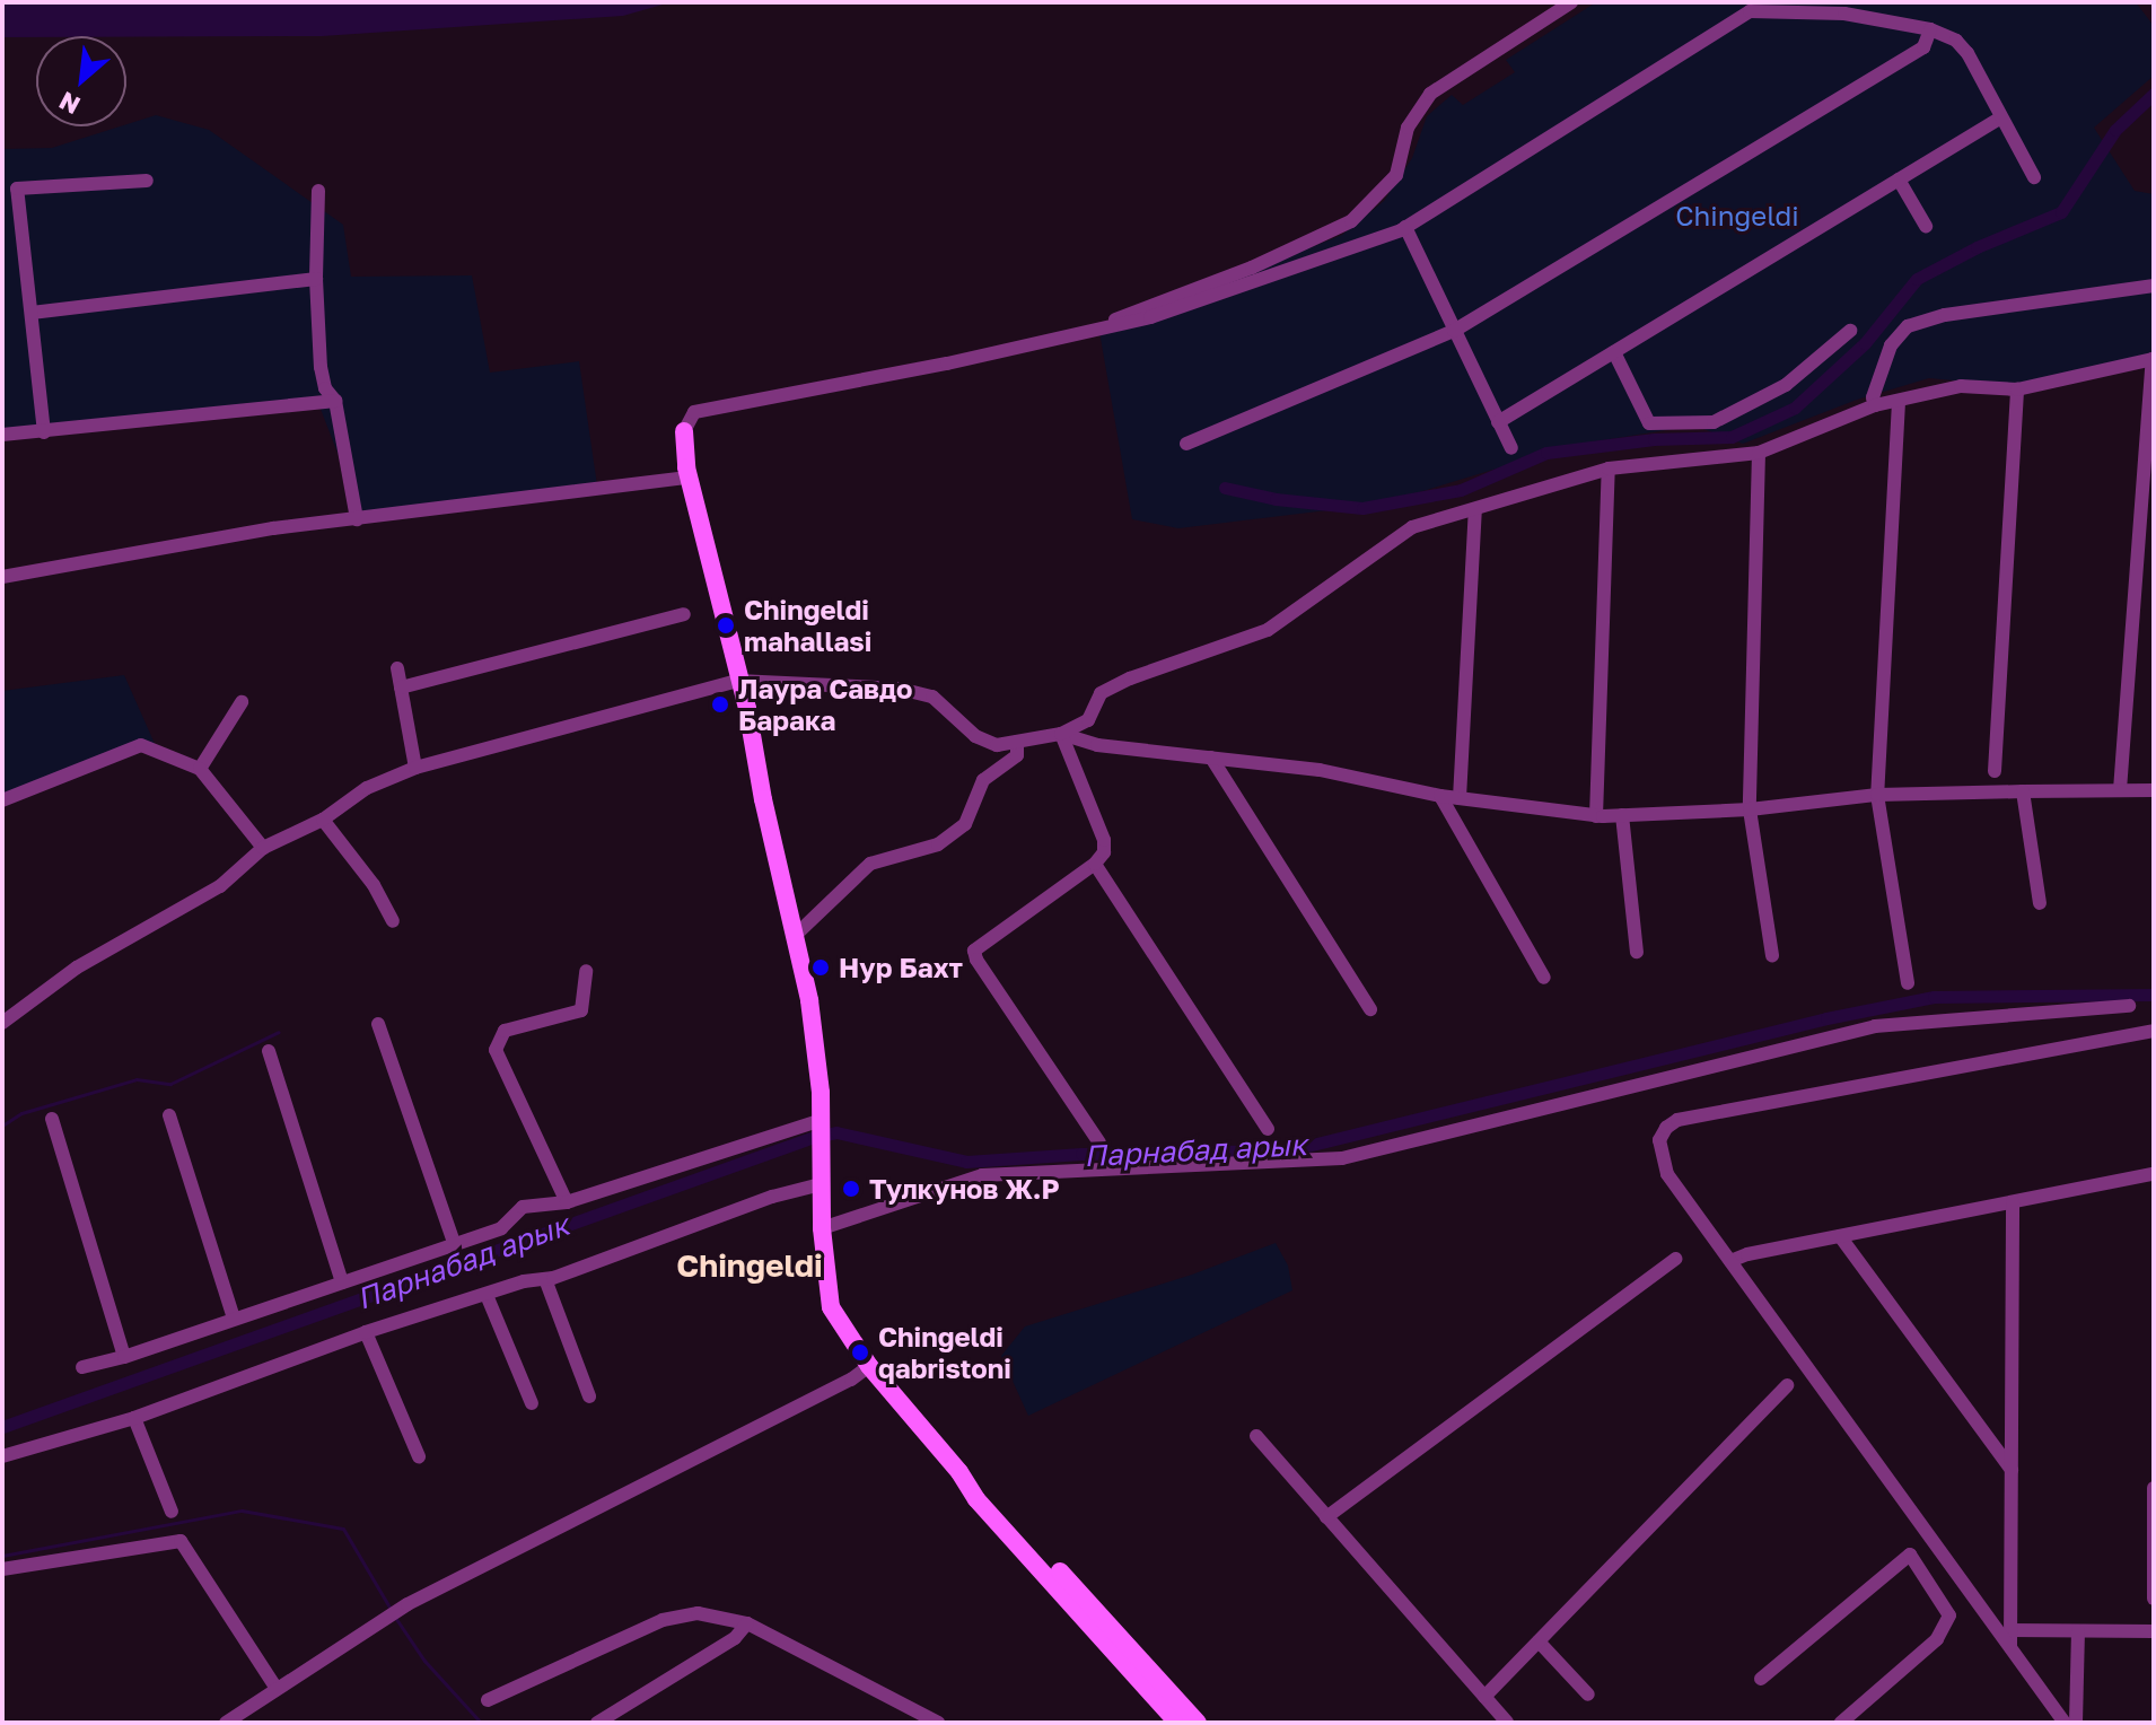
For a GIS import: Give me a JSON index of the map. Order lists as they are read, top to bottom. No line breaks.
{"districts":["Chingeldi"],"water":["Парнабад арык"],"parks":["Chingeldi"],"places":["Chingeldi mahallasi","Лаура Савдо Барака","Нур Бахт","Тулкунов Ж.Р","Chingeldi qabristoni"],"north":"bottom left"}
